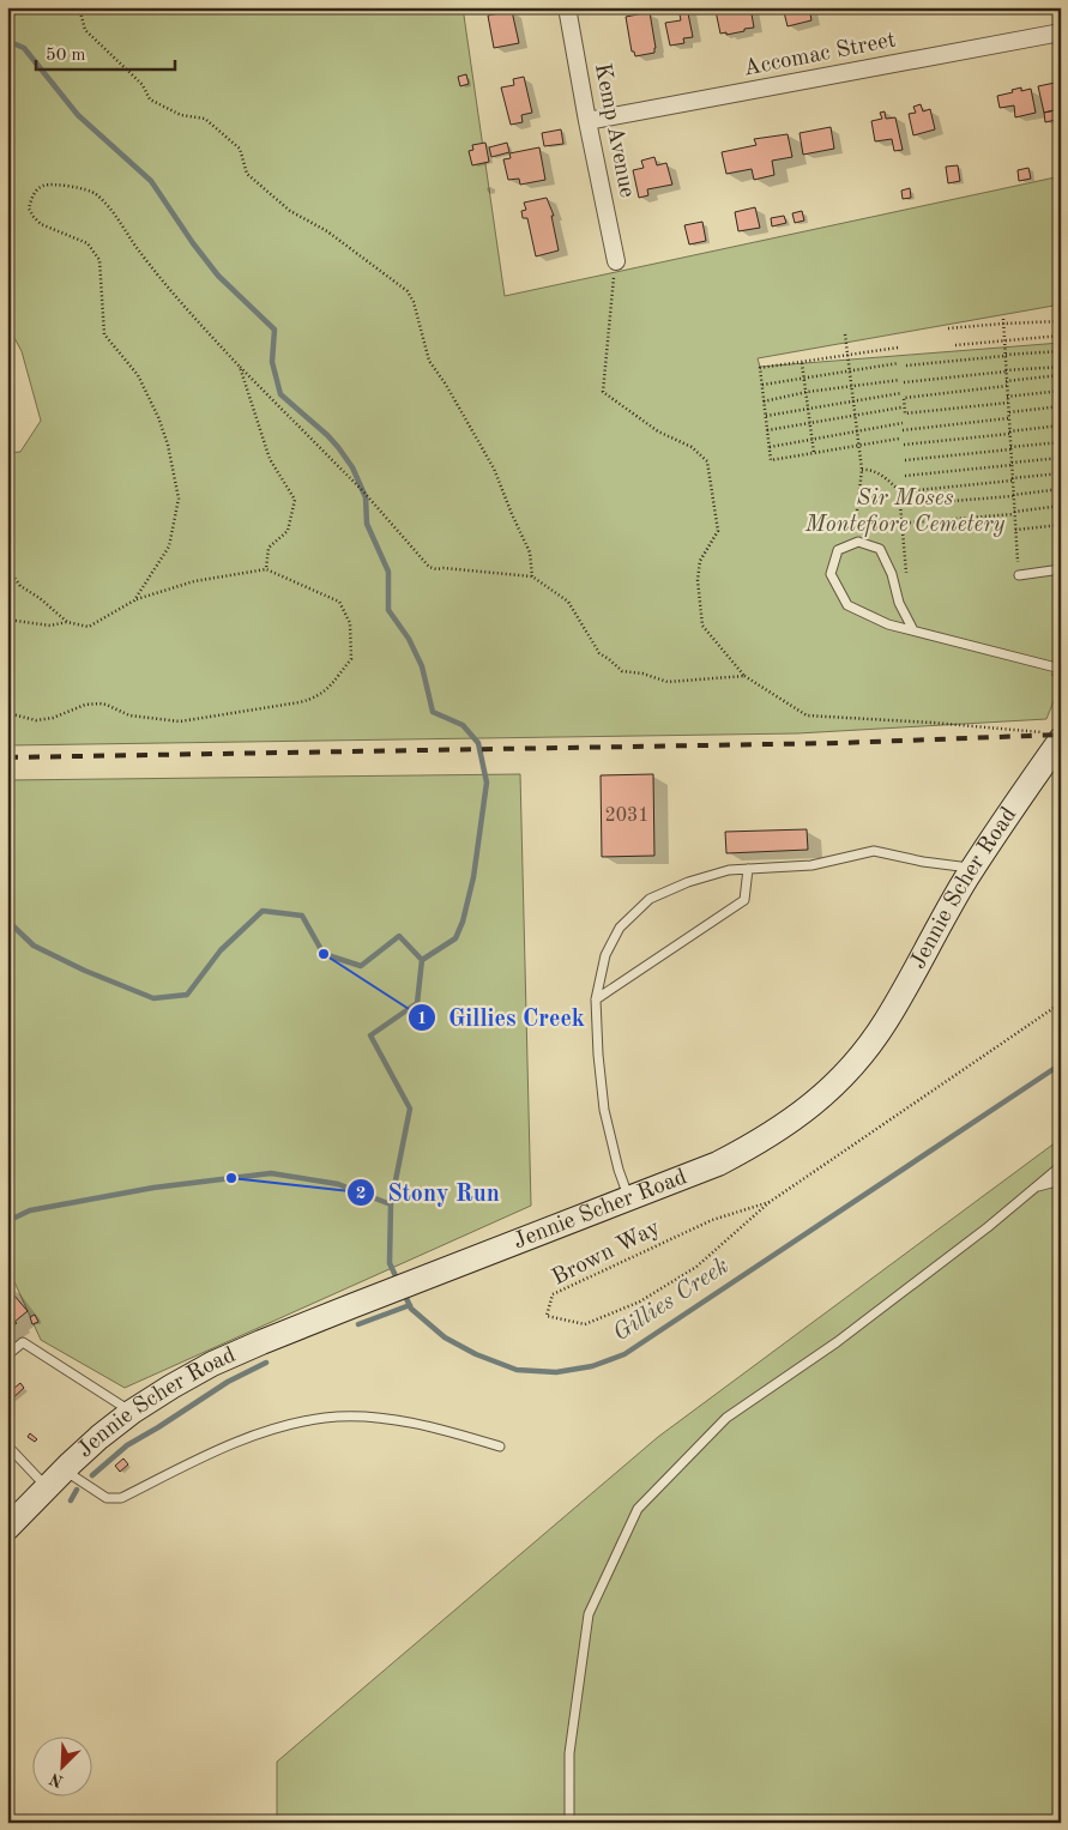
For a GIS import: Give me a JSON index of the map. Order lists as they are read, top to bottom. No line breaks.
{"streets":{"street":["Accomac Street","Kemp Avenue","Jennie Scher Road"],"path":["Brown Way"]},"crossings":[["Accomac Street","Kemp Avenue"]],"water":["Gillies Creek"],"parks":["Sir Moses Montefiore Cemetery"],"places":["Gillies Creek","Stony Run"],"house_numbers":["2031"],"scale_bar":"50 m","north":"bottom left"}
